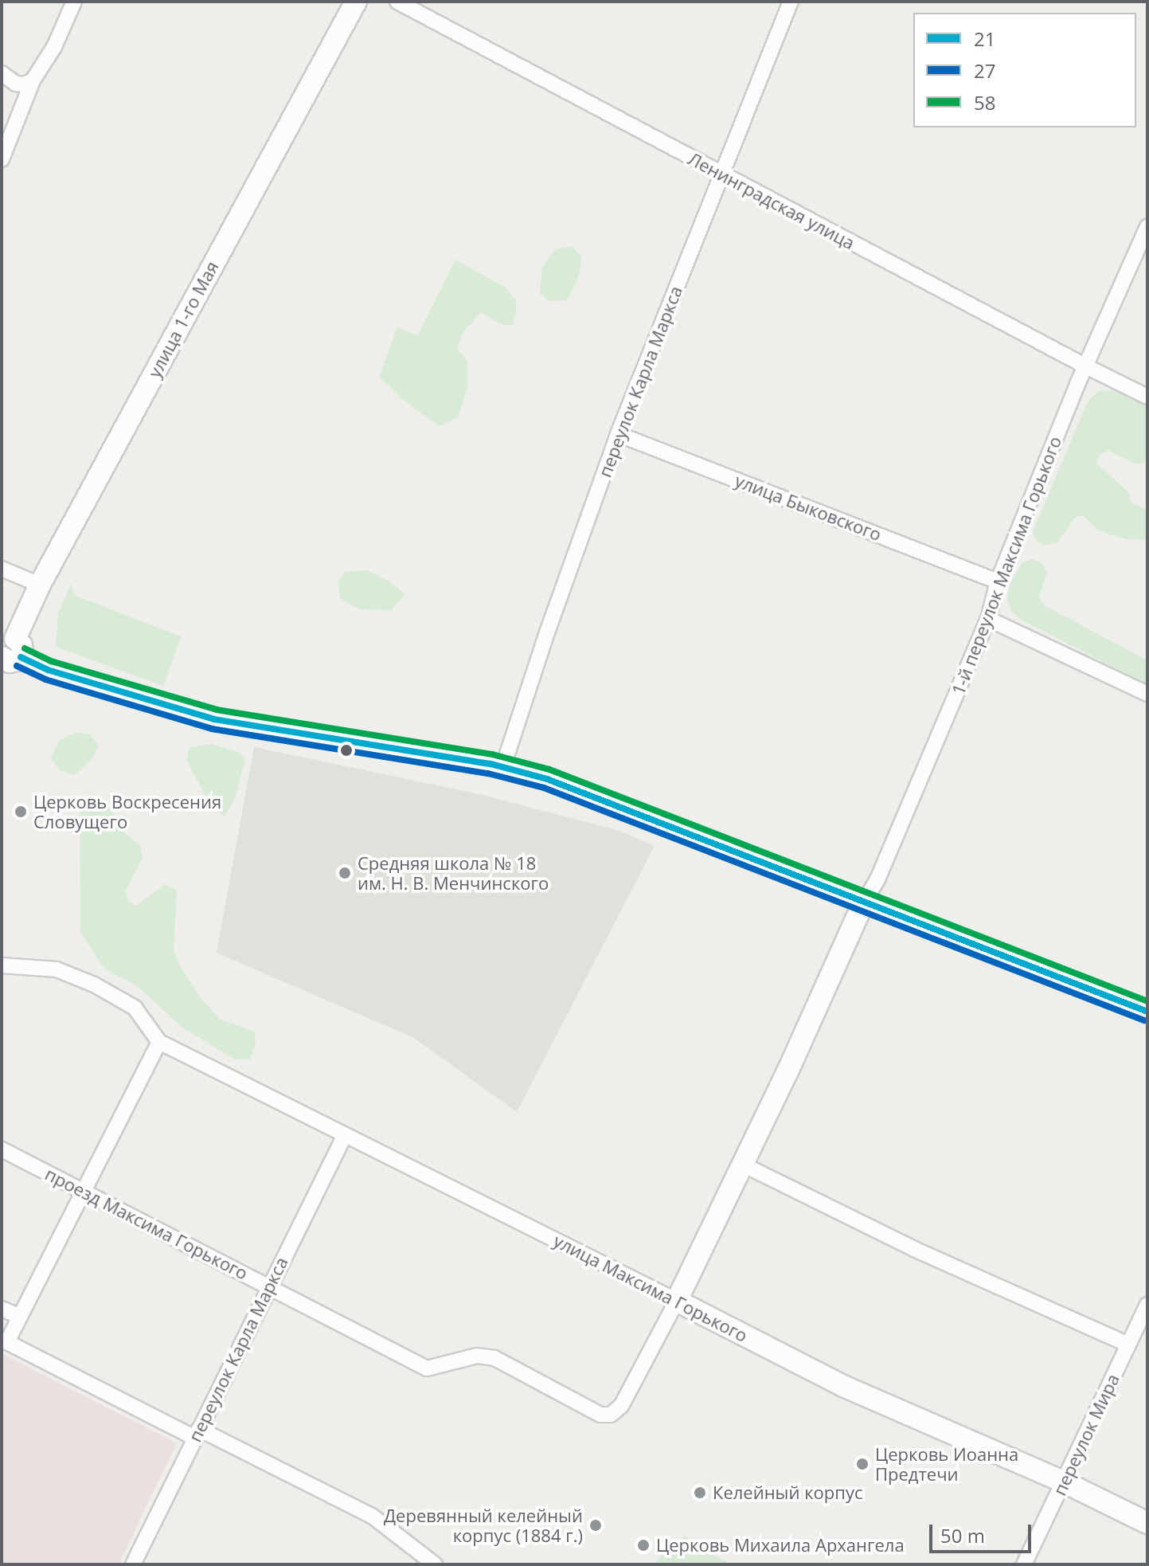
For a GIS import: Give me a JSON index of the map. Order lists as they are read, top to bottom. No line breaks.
{"streets":{"street":["Ленинградская улица","улица 1-го Мая","переулок Карла Маркса","улица Быковского","1-й переулок Максима Горького","проезд Максима Горького","улица Максима Горького","переулок Мира"]},"crossings":[["Ленинградская улица","переулок Карла Маркса"],["Ленинградская улица","1-й переулок Максима Горького"],["переулок Карла Маркса","улица Быковского"],["переулок Карла Маркса","проезд Максима Горького"],["переулок Карла Маркса","улица Максима Горького"],["улица Быковского","1-й переулок Максима Горького"],["проезд Максима Горького","улица Максима Горького"],["улица Максима Горького","переулок Мира"]],"places":["Церковь Воскресения Словущего","Средняя школа № 18 им. Н. В. Менчинского","Церковь Иоанна Предтечи","Келейный корпус","Деревянный келейный корпус (1884 г.)","Церковь Михаила Архангела"],"lines":["transit line 58","transit line 21","transit line 27"],"legend":["21","27","58"],"scale_bar":"50 m"}
